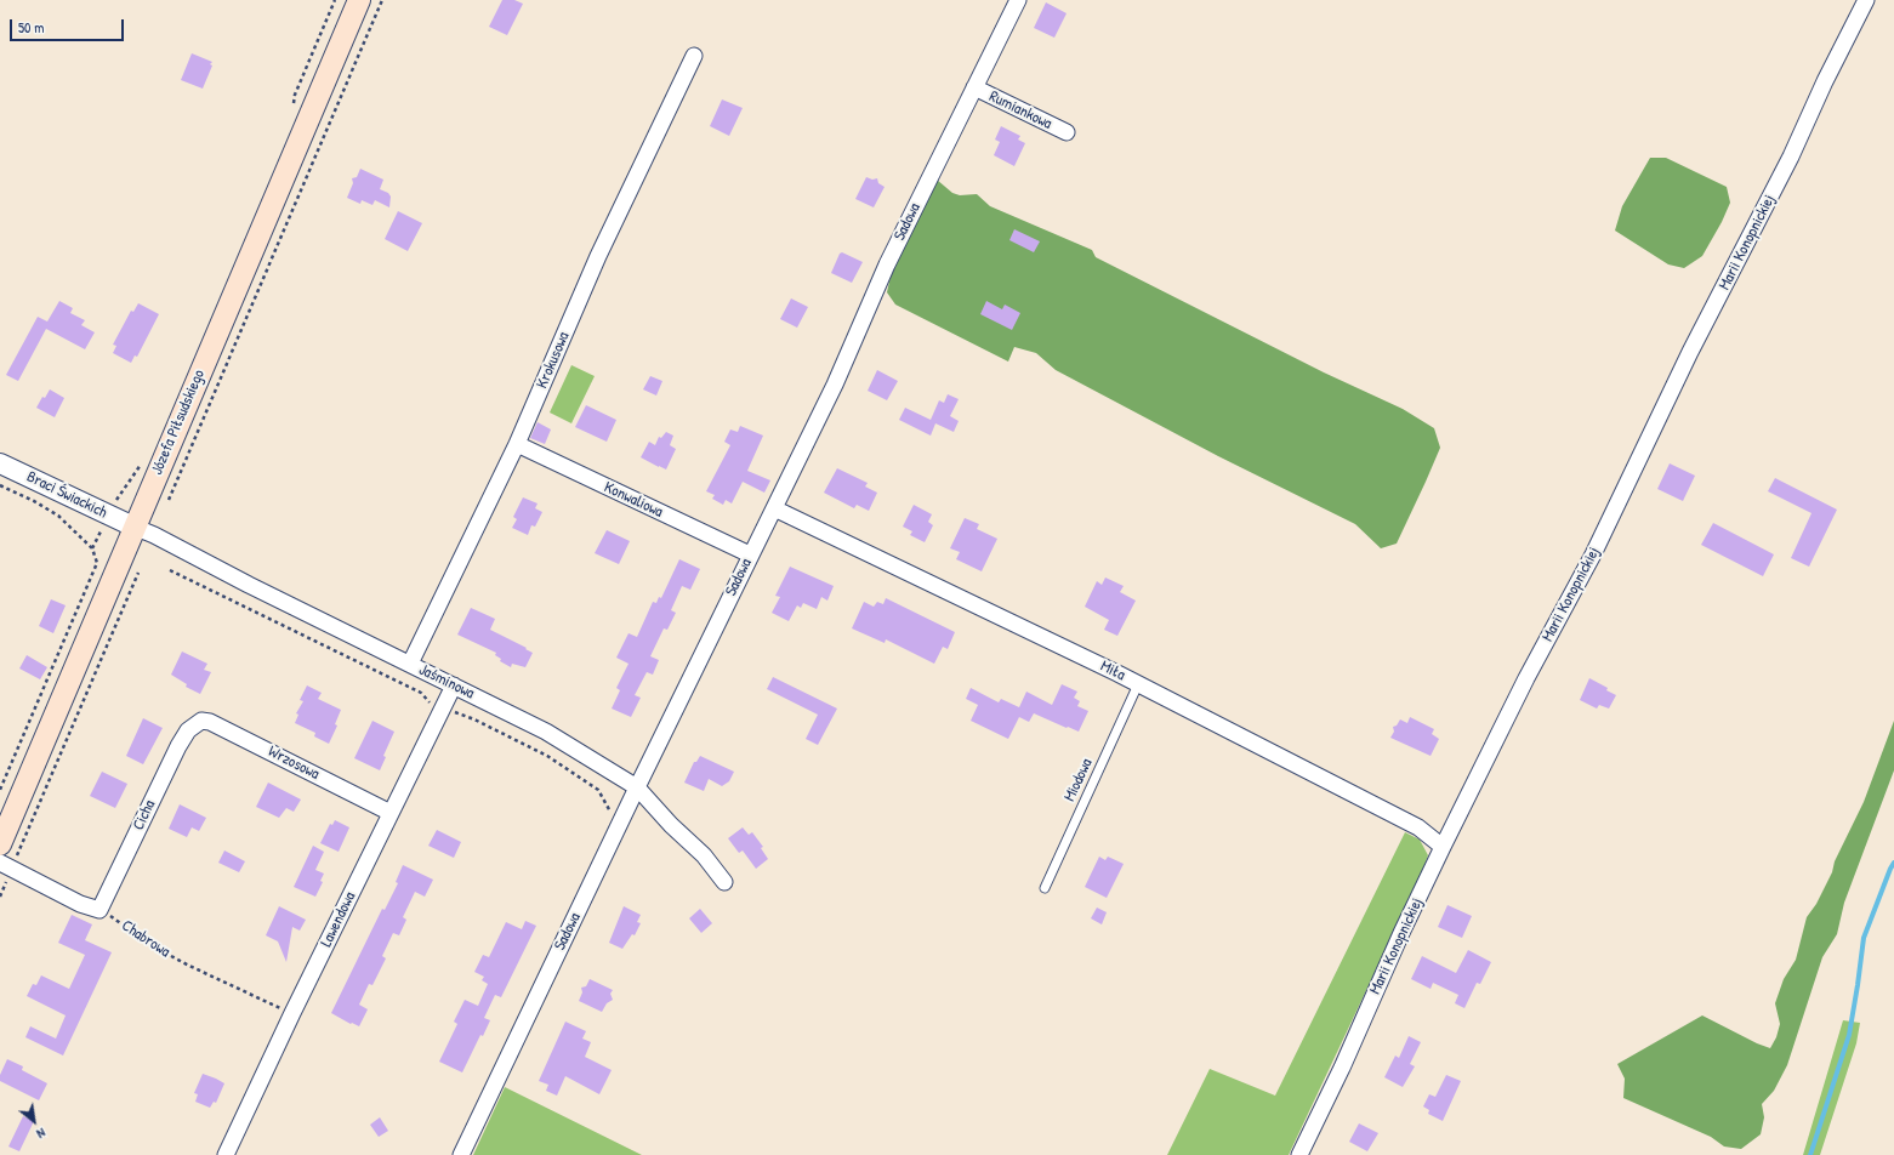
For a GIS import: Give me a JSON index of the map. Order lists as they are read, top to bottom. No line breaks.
{"streets":{"main road":["Józefa Piłsudskiego"],"street":["Rumiankowa","Sadowa","Marii Konopnickiej","Krokusowa","Braci Świackich","Konwaliowa","Miła","Jaśminowa","Wrzosowa","Cicha","Lawendowa"],"lane":["Miodowa"],"path":["Chabrowa"]},"crossings":[["Rumiankowa","Sadowa"],["Sadowa","Konwaliowa"],["Sadowa","Miła"],["Sadowa","Jaśminowa"],["Marii Konopnickiej","Miła"],["Krokusowa","Konwaliowa"],["Krokusowa","Jaśminowa"],["Józefa Piłsudskiego","Braci Świackich"],["Józefa Piłsudskiego","Jaśminowa"],["Braci Świackich","Jaśminowa"],["Miła","Miodowa"],["Jaśminowa","Lawendowa"],["Wrzosowa","Cicha"],["Wrzosowa","Lawendowa"],["Cicha","Chabrowa"],["Lawendowa","Chabrowa"]],"scale_bar":"50 m","north":"bottom right"}
